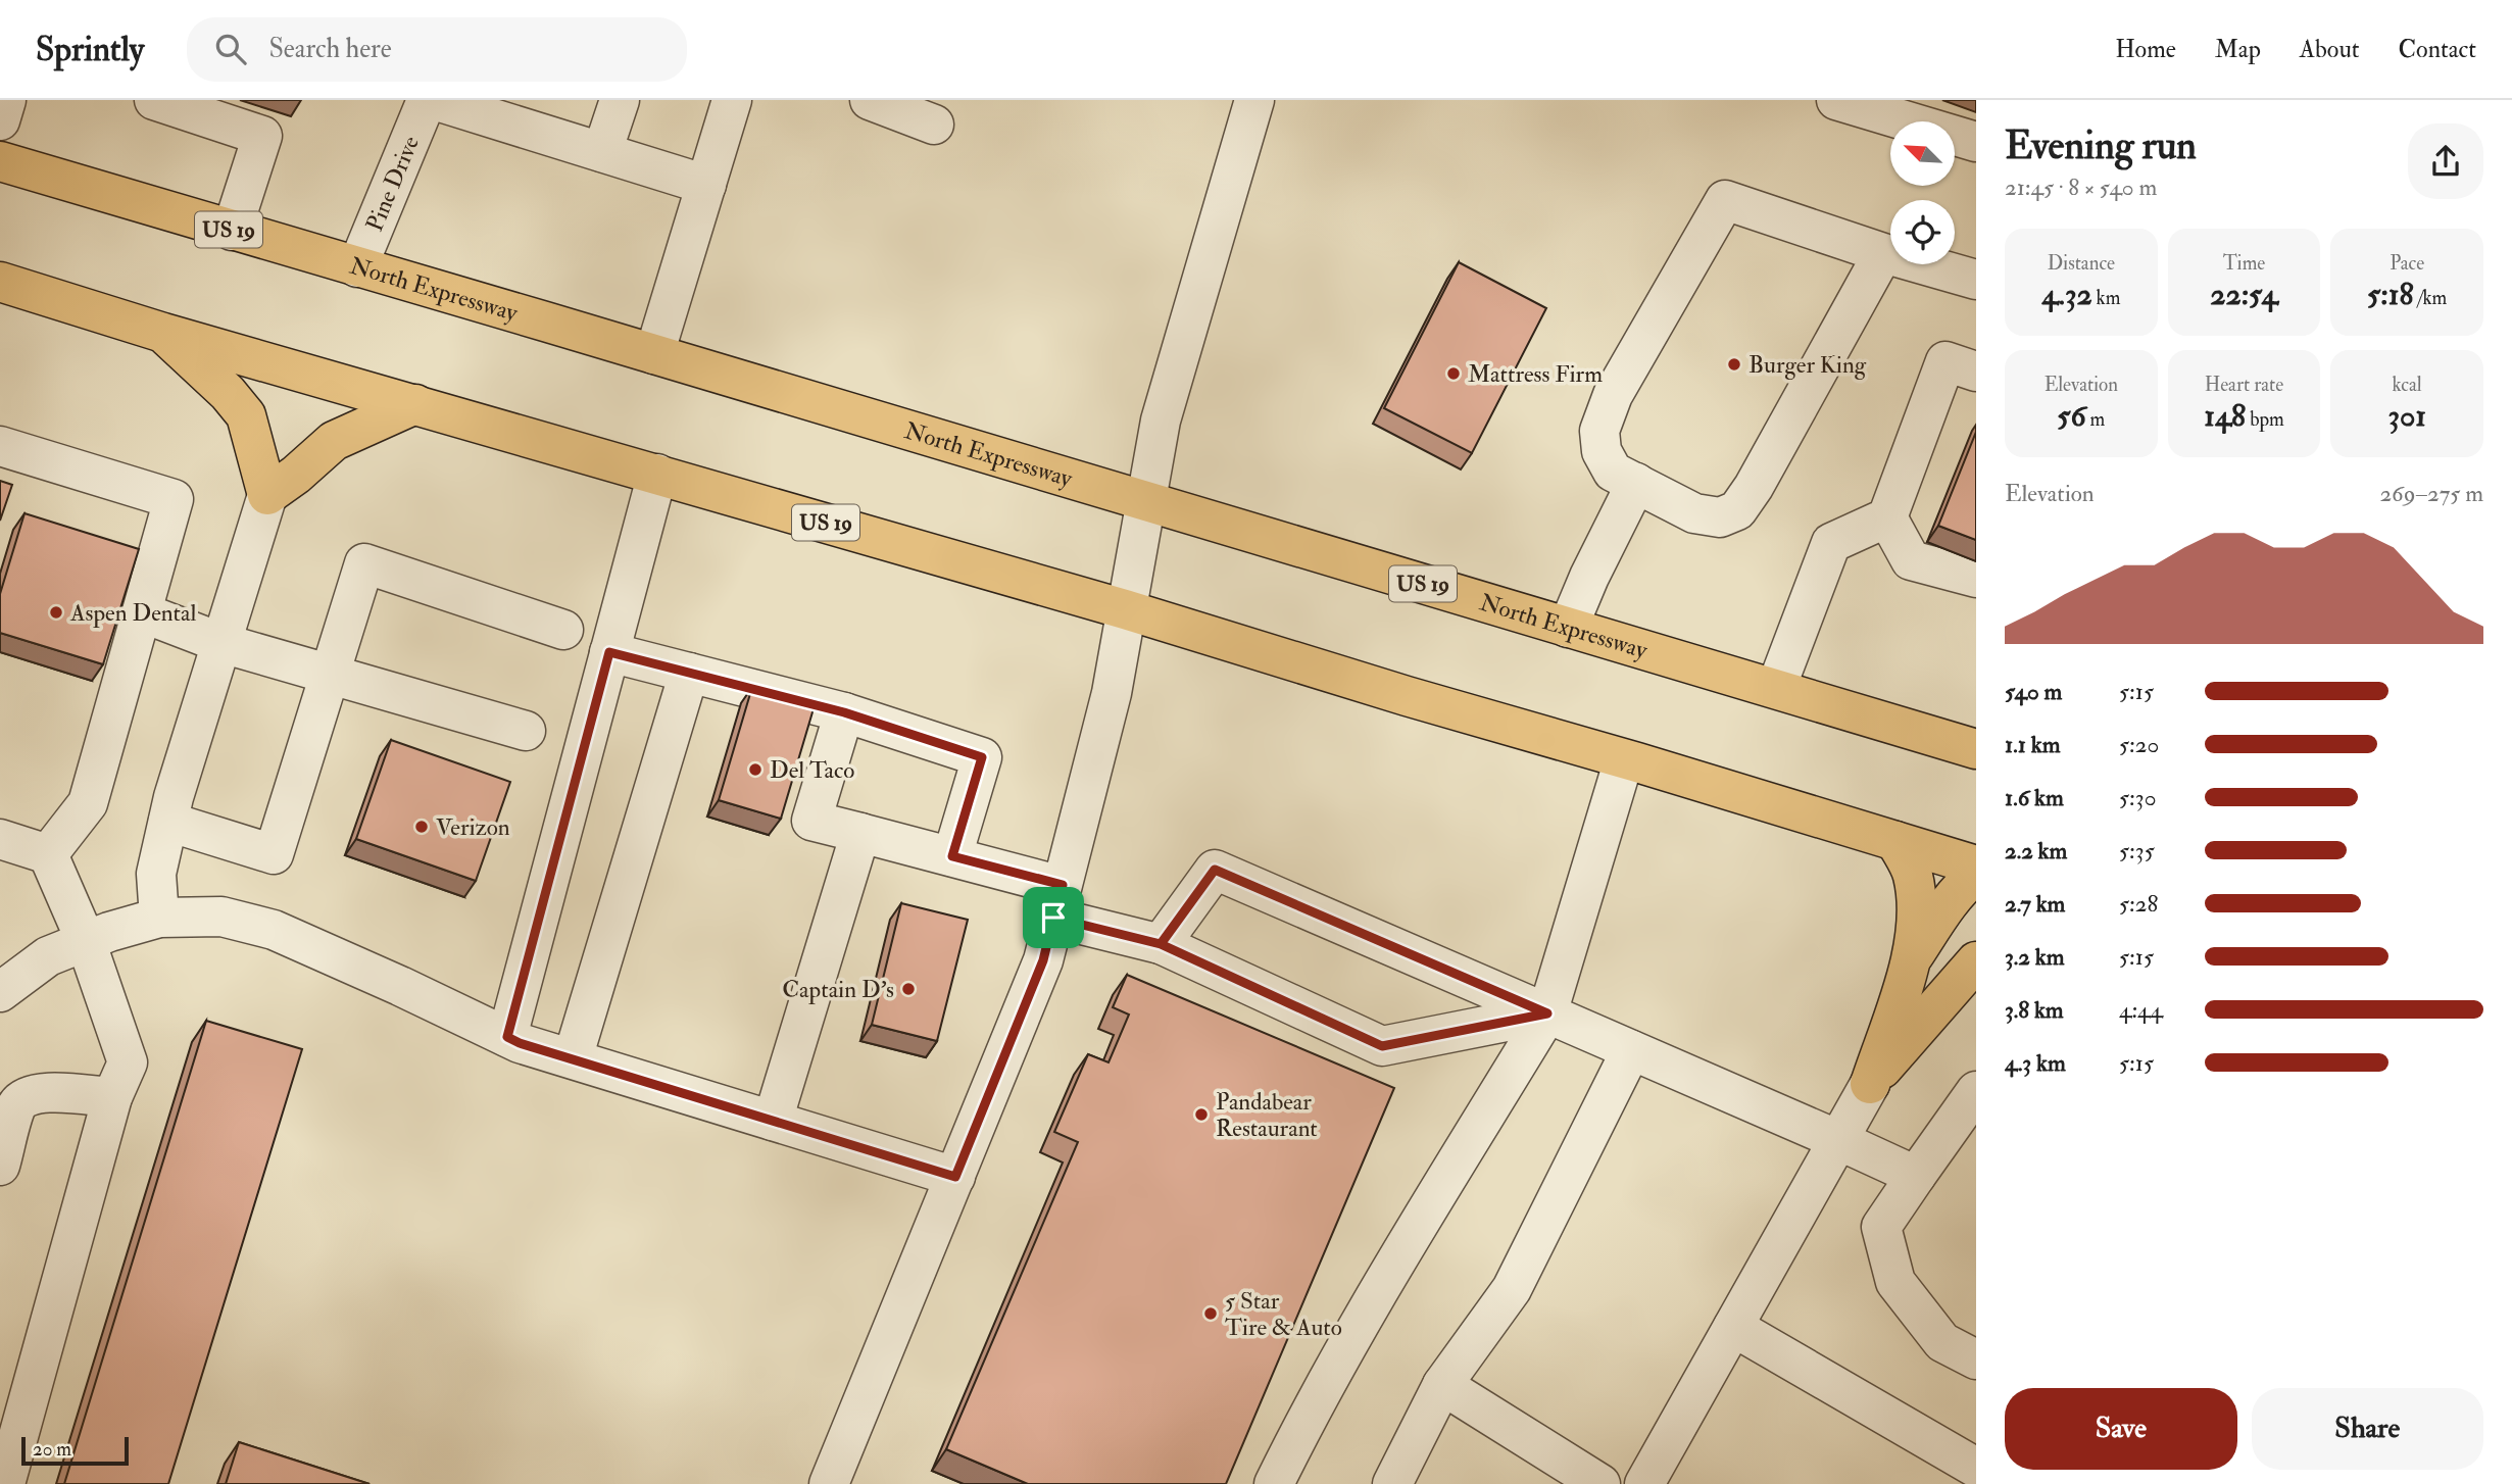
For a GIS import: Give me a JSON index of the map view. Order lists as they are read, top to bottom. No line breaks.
{"streets":{"highway":["US 19","North Expressway"],"street":["Pine Drive"]},"crossings":[["Pine Drive","North Expressway"]],"places":["Burger King","Mattress Firm","Aspen Dental","Del Taco","Verizon","Captain D's","Pandabear Restaurant","5 Star Tire & Auto"],"scale_bar":"20 m","north":"top left","page":{"header":"Sprintly","search":"Search here","nav":["Home","Map","About","Contact"],"heading":["Evening run","21:45 · 8 × 540 m"],"stats":[["Distance","4.32 km"],["Time","22:54"],["Pace","5:18 /km"],["Elevation","56 m"],["Heart rate","148 bpm"],["kcal","301"]],"chart":["Elevation","269–275 m"],"list":[{"name":"540 m","note":"5:15"},{"name":"1.1 km","note":"5:20"},{"name":"1.6 km","note":"5:30"},{"name":"2.2 km","note":"5:35"},{"name":"2.7 km","note":"5:28"},{"name":"3.2 km","note":"5:15"},{"name":"3.8 km","note":"4:44"},{"name":"4.3 km","note":"5:15"}],"buttons":["Save","Share"],"scale":"20 m"}}
